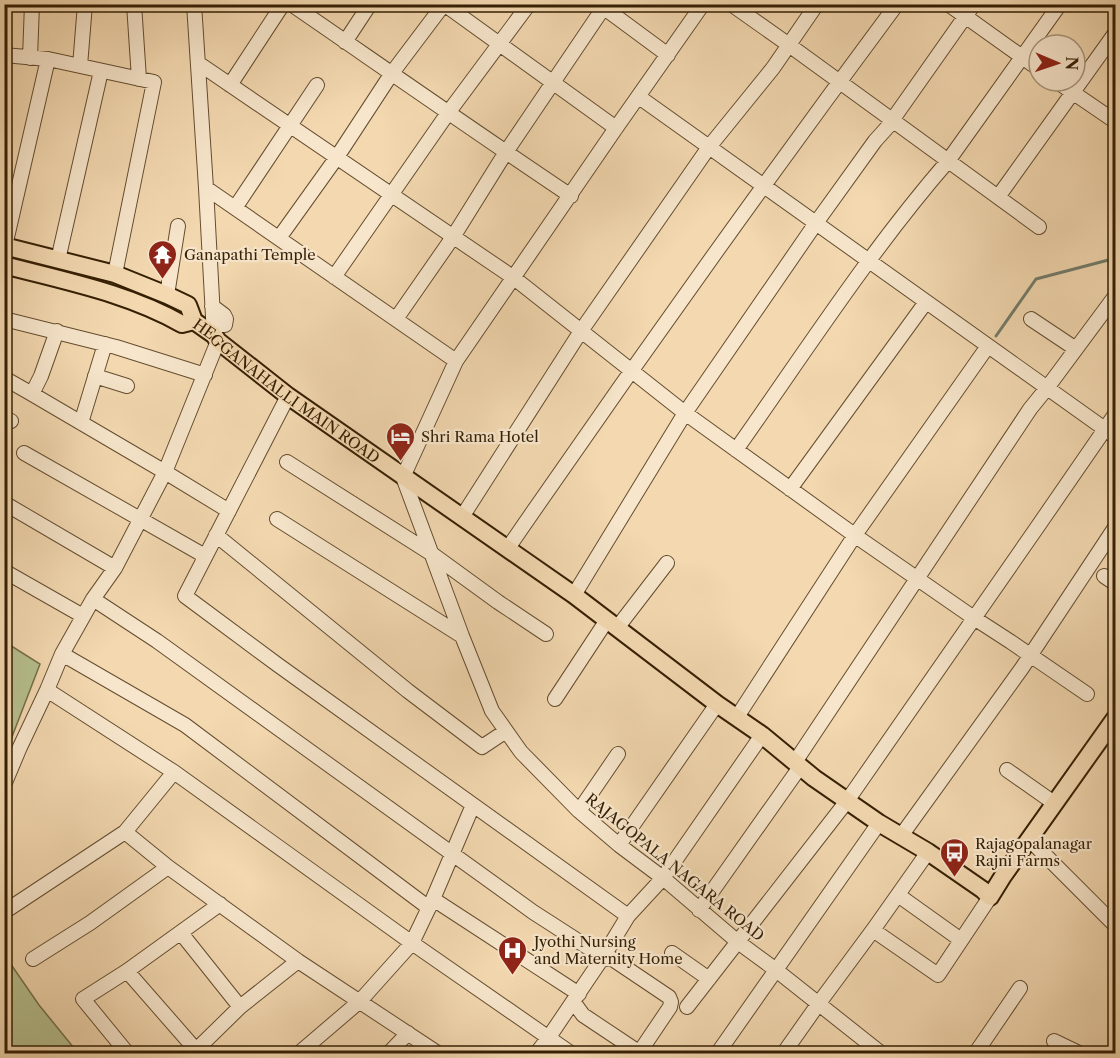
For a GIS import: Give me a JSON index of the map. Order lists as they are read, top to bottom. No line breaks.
{"streets":{"main road":["HEGGANAHALLI MAIN ROAD"],"street":["RAJAGOPALA NAGARA ROAD"]},"crossings":[["HEGGANAHALLI MAIN ROAD","RAJAGOPALA NAGARA ROAD"]],"places":{"temple":["Ganapathi Temple"],"hotel":["Shri Rama Hotel"],"bus stop":["Rajagopalanagar Rajni Farms"],"hospital":["Jyothi Nursing and Maternity Home"]},"north":"right"}
